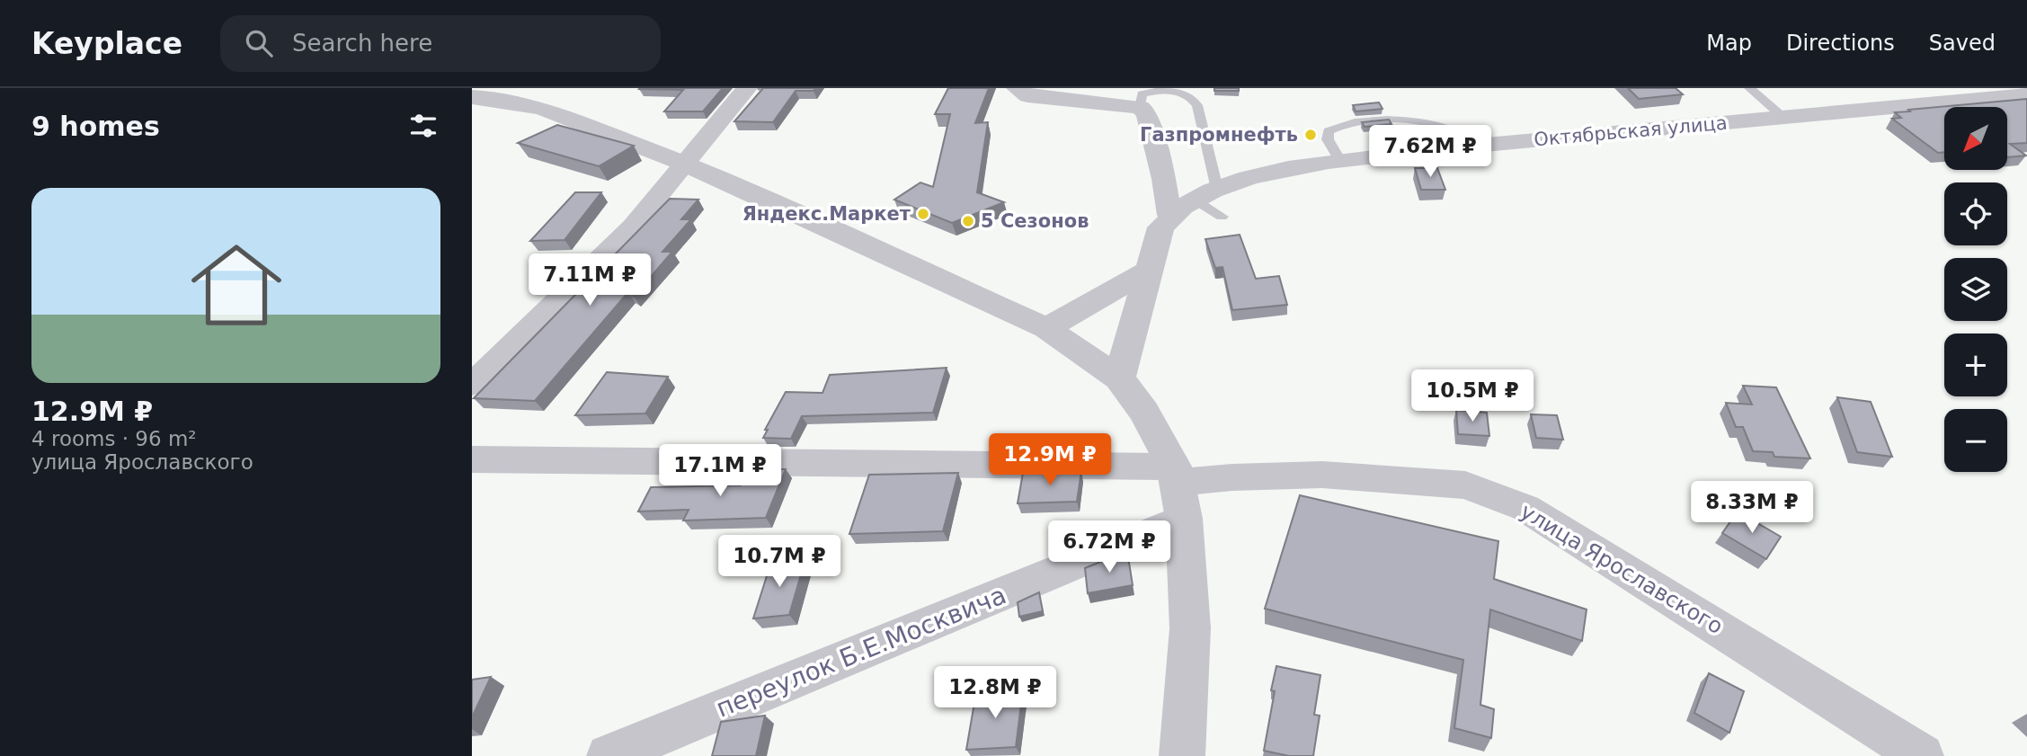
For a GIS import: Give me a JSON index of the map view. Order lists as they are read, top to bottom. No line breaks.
{"streets":{"street":["Октябрьская улица","улица Ярославского","переулок Б.Е.Москвича"]},"crossings":[["улица Ярославского","переулок Б.Е.Москвича"]],"places":["Газпромнефть","Яндекс.Маркет","5 Сезонов"],"north":"bottom left","page":{"header":"Keyplace","search":"Search here","nav":["Map","Directions","Saved"],"heading":"9 homes","map_buttons":["+","−"],"price":["7.62M ₽","7.11M ₽","10.5M ₽","12.9M ₽","17.1M ₽","8.33M ₽","6.72M ₽","10.7M ₽","12.8M ₽"],"list":[{"name":"12.9M ₽","note":"4 rooms · 96 m² · улица Ярославского"}]}}
